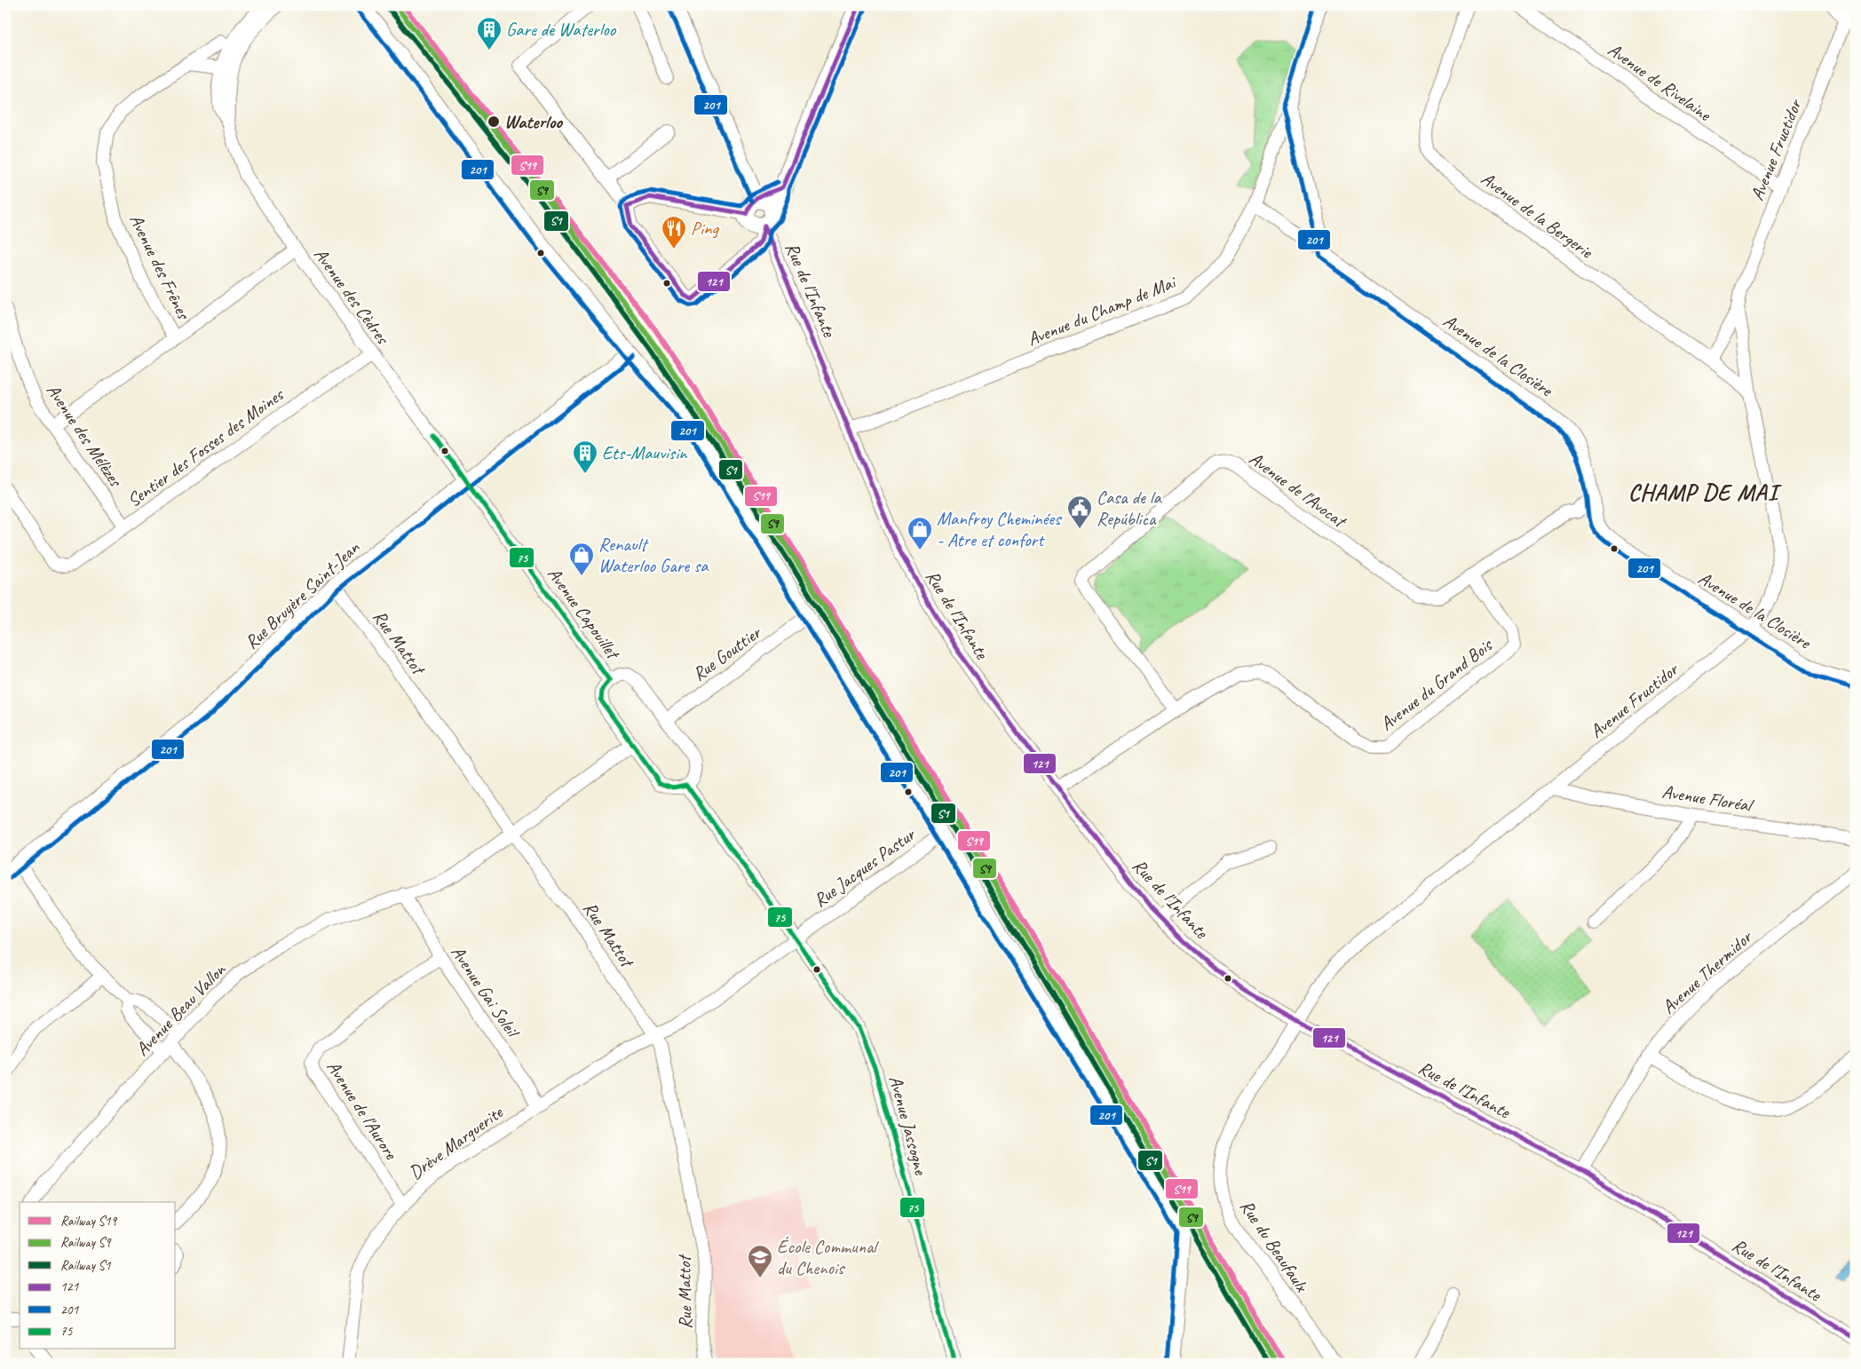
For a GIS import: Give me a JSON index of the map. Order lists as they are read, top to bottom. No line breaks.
{"streets":{"street":["Avenue de Rivelaine","Avenue Fructidor","Avenue de la Bergerie","Avenue des Frênes","Rue de l'Infante","Avenue des Cèdres","Avenue du Champ de Mai","Avenue de la Closière","Avenue des Mélèzes","Sentier des Fosses des Moines","Avenue de l'Avocat","Rue Bruyère Saint-Jean","Avenue Capouillet","Rue Mattot","Rue Gouttier","Avenue du Grand Bois","Avenue Floréal","Rue Jacques Pastur","Avenue Thermidor","Avenue Gai Soleil","Avenue Beau Vallon","Avenue de l'Aurore","Avenue Jassogne","Drève Marguerite","Rue du Beaufaulx"]},"crossings":[["Avenue de Rivelaine","Avenue Fructidor"],["Avenue Fructidor","Avenue de la Bergerie"],["Avenue Fructidor","Rue de l'Infante"],["Avenue Fructidor","Avenue de la Closière"],["Avenue Fructidor","Avenue Floréal"],["Avenue Fructidor","Rue du Beaufaulx"],["Rue de l'Infante","Avenue du Champ de Mai"],["Rue de l'Infante","Avenue du Grand Bois"],["Rue de l'Infante","Avenue Thermidor"],["Rue de l'Infante","Rue du Beaufaulx"],["Avenue des Cèdres","Sentier des Fosses des Moines"],["Avenue des Cèdres","Rue Bruyère Saint-Jean"],["Avenue des Cèdres","Avenue Capouillet"],["Avenue du Champ de Mai","Avenue de la Closière"],["Avenue de la Closière","Avenue de l'Avocat"],["Avenue des Mélèzes","Sentier des Fosses des Moines"],["Avenue de l'Avocat","Avenue du Grand Bois"],["Rue Bruyère Saint-Jean","Avenue Capouillet"],["Rue Bruyère Saint-Jean","Rue Mattot"],["Rue Mattot","Rue Jacques Pastur"],["Rue Mattot","Avenue Beau Vallon"],["Rue Mattot","Drève Marguerite"],["Rue Jacques Pastur","Avenue Jassogne"],["Rue Jacques Pastur","Drève Marguerite"],["Avenue Gai Soleil","Avenue Beau Vallon"],["Avenue Gai Soleil","Avenue de l'Aurore"],["Avenue Gai Soleil","Drève Marguerite"],["Avenue de l'Aurore","Drève Marguerite"]],"districts":["CHAMP DE MAI"],"places":{"building":["Gare de Waterloo","Ets-Mauvisin"],"other":["Waterloo"],"restaurant":["Ping"],"public building":["Casa de la República"],"shop":["Manfroy Cheminées - Atre et confort","Renault Waterloo Gare sa"],"school or university":["École Communal du Chenois"]},"lines":["rail line S19","rail line S9","transit line 121","transit line 201","rail line S1","transit line 75"],"legend":["Railway S19","Railway S9","Railway S1","121","201","75"]}
